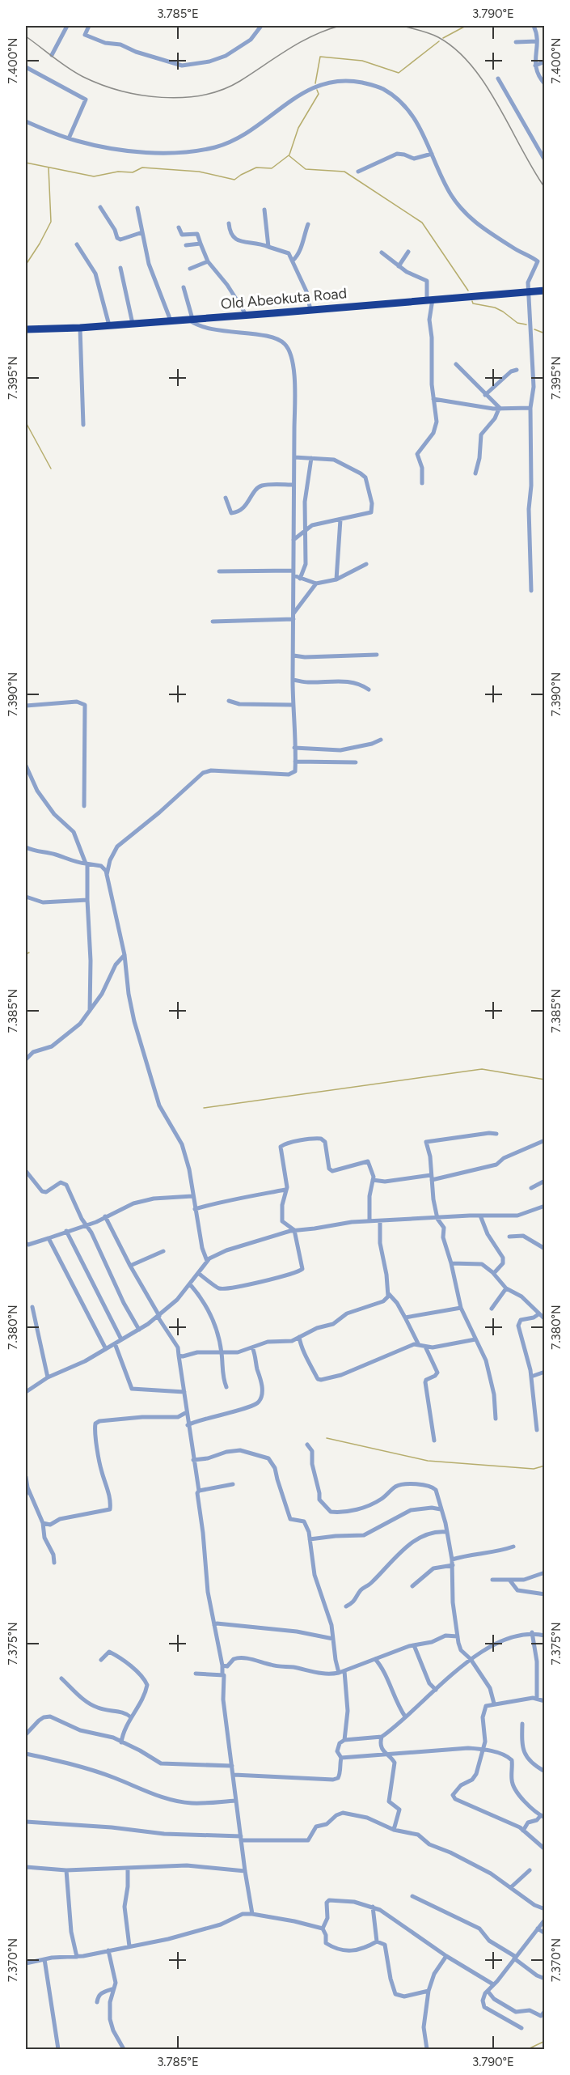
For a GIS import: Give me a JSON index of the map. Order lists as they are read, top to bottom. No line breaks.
{"streets":{"highway":["Old Abeokuta Road"]},"coordinates":["3.785°E","3.790°E","7.400°N","7.395°N","7.390°N","7.385°N","7.380°N","7.375°N","7.370°N"]}
